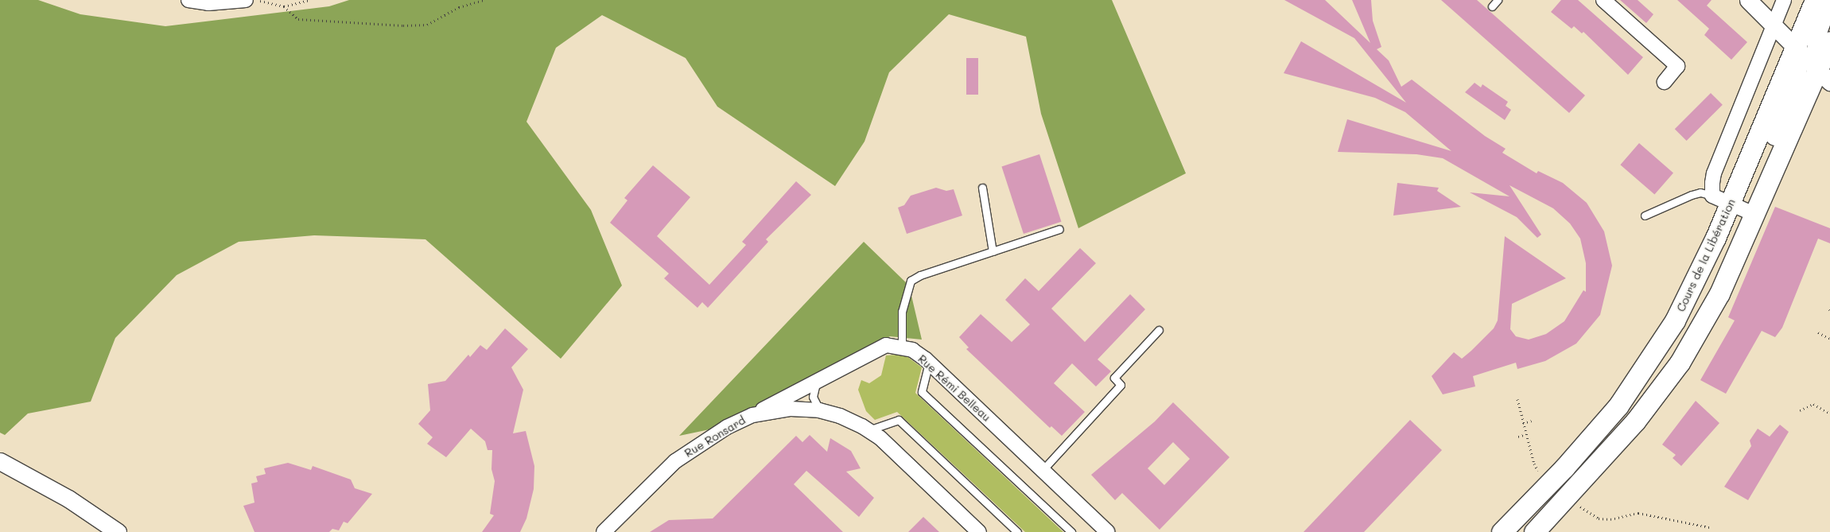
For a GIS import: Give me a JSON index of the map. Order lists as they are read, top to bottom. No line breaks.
{"streets":{"main road":["Cours de la Libération"],"street":["Rue Rémi Belleau","Rue Ronsard"]},"crossings":[["Rue Rémi Belleau","Rue Ronsard"]]}
